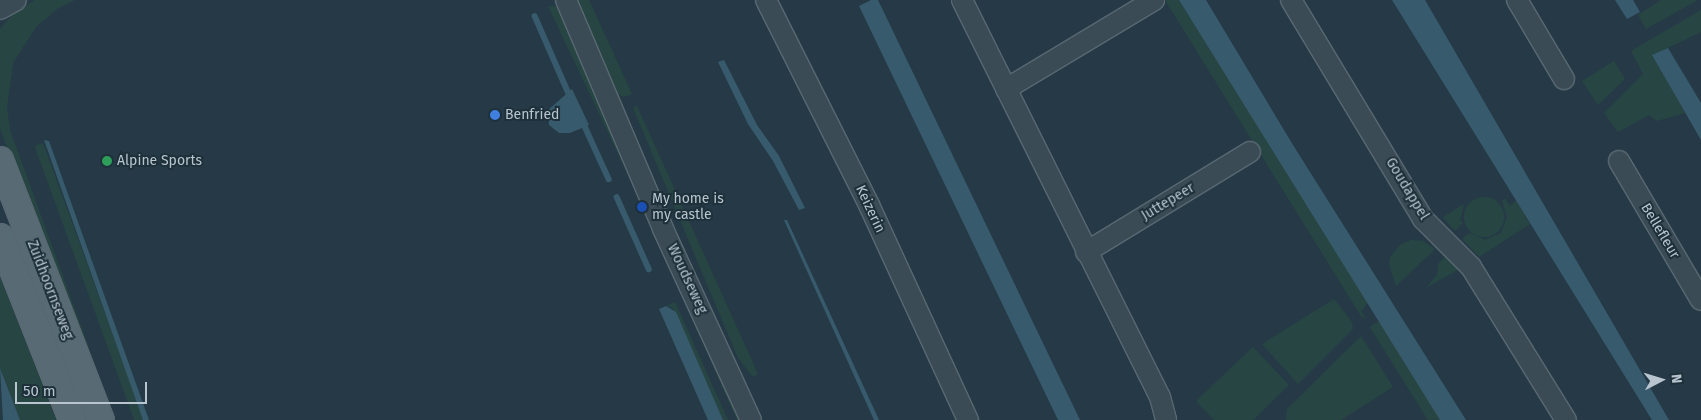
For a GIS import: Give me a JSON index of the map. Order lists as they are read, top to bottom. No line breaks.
{"streets":{"main road":["Zuidhoornseweg"],"street":["Goudappel","Juttepeer","Keizerin","Bellefleur","Woudseweg"]},"places":["Benfried","Alpine Sports","My home is my castle"],"scale_bar":"50 m","north":"right"}
